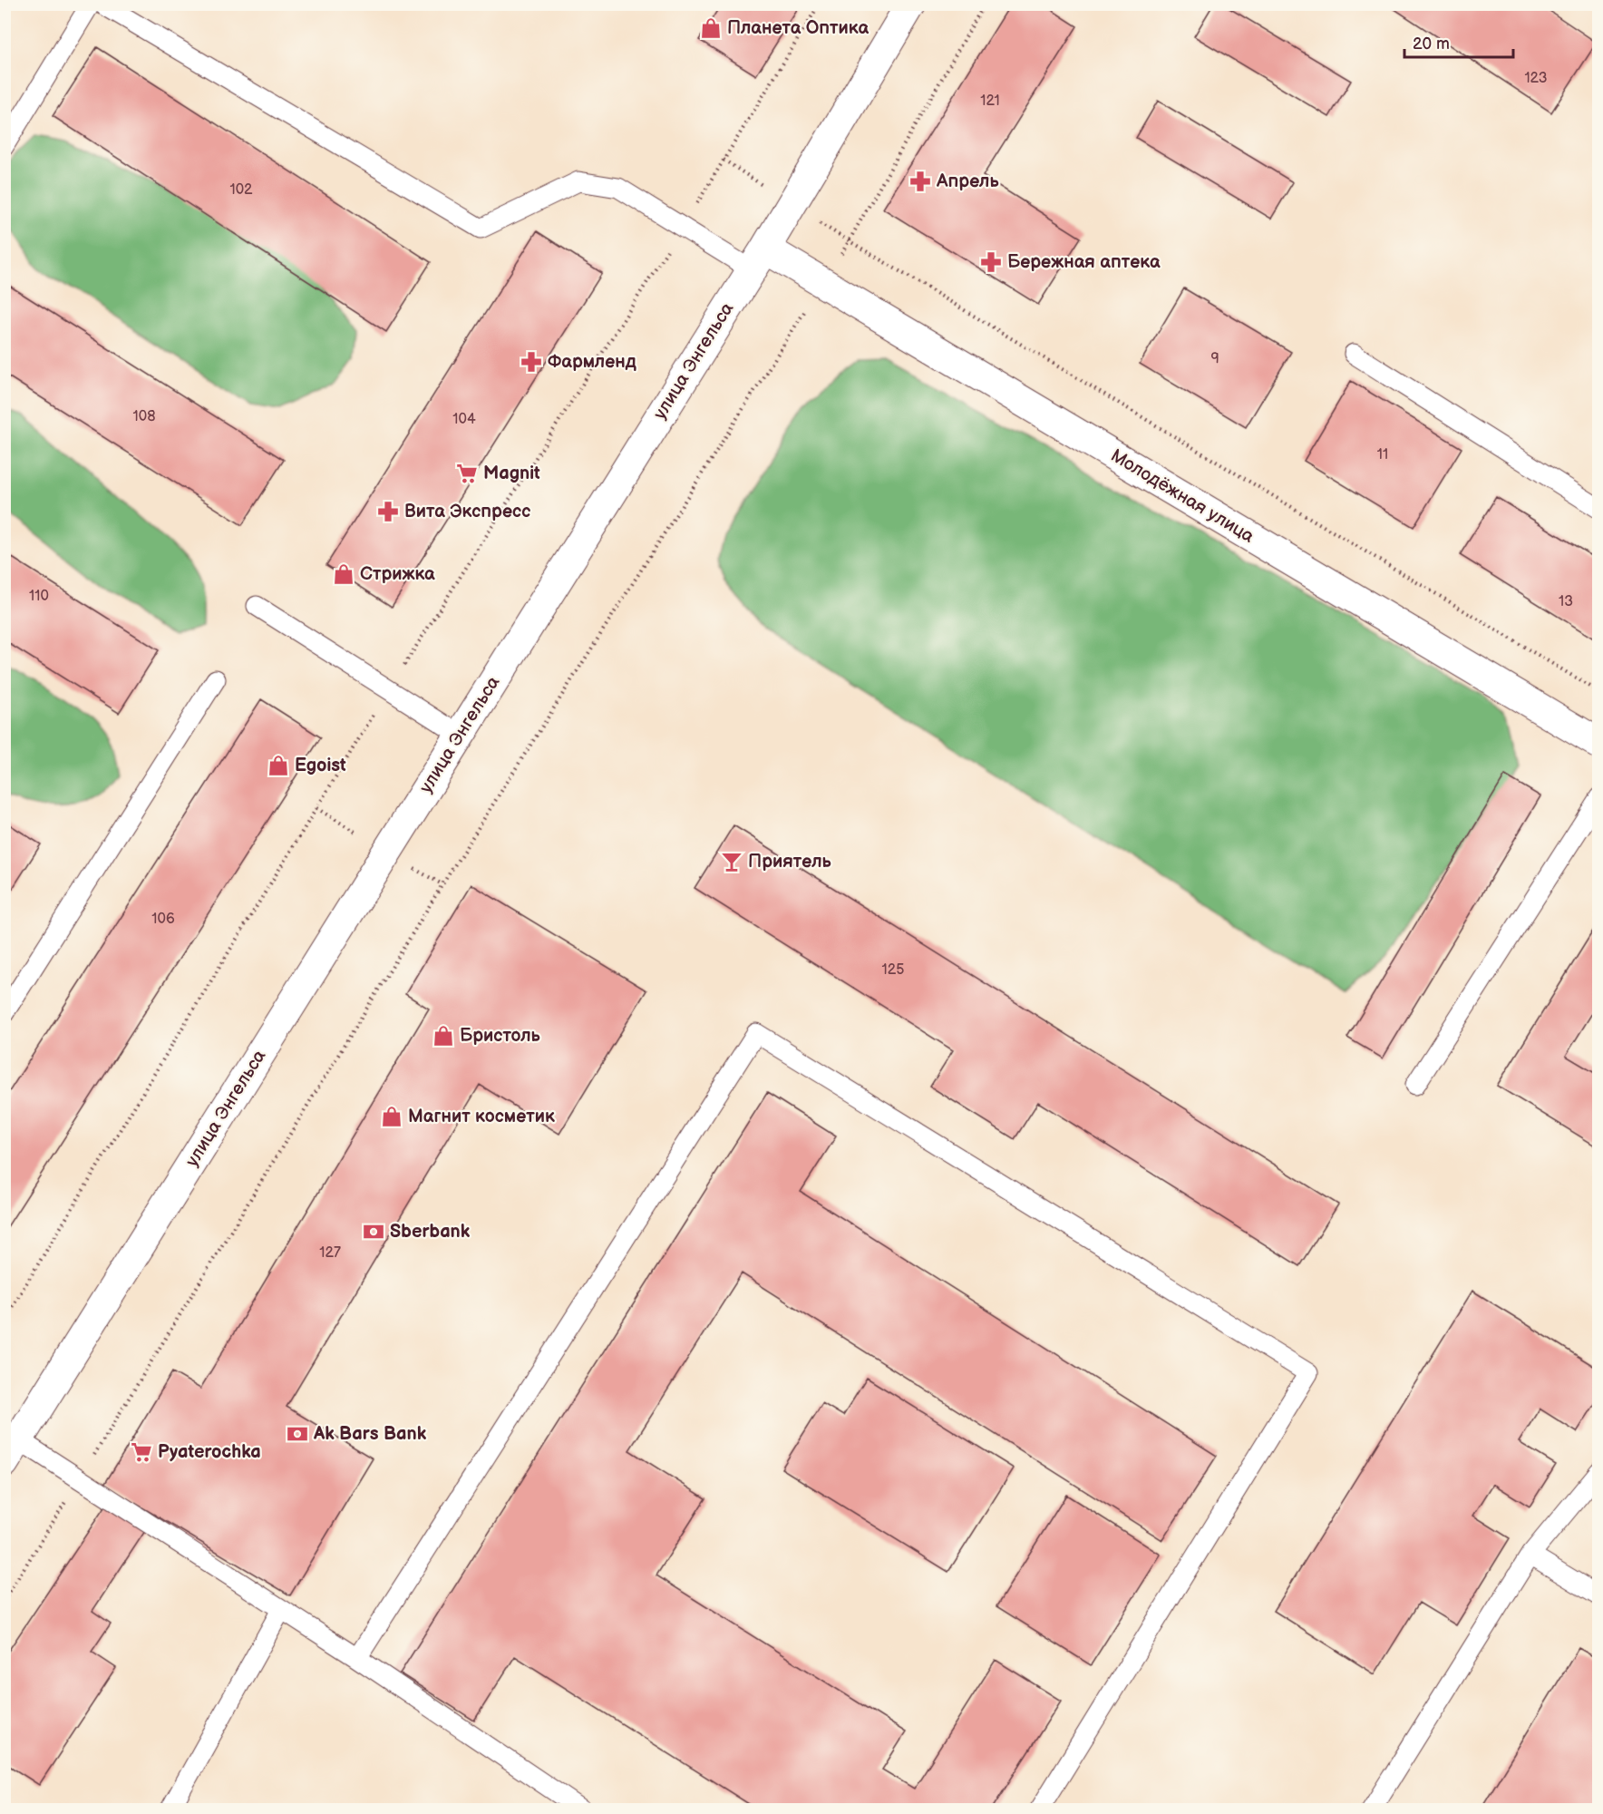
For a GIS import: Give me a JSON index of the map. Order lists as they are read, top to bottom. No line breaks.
{"streets":{"main road":["улица Энгельса","Молодёжная улица"]},"crossings":[["улица Энгельса","Молодёжная улица"]],"places":{"shop":["Планета Оптика","Стрижка","Egoist","Бристоль","Магнит косметик"],"pharmacy":["Апрель","Бережная аптека","Фармленд","Вита Экспресс"],"supermarket":["Magnit","Pyaterochka"],"bar":["Приятель"],"bank":["Sberbank","Ak Bars Bank"]},"house_numbers":["123","121","102","9","108","104","11","110","13","106","125","127"],"scale_bar":"20 m"}
